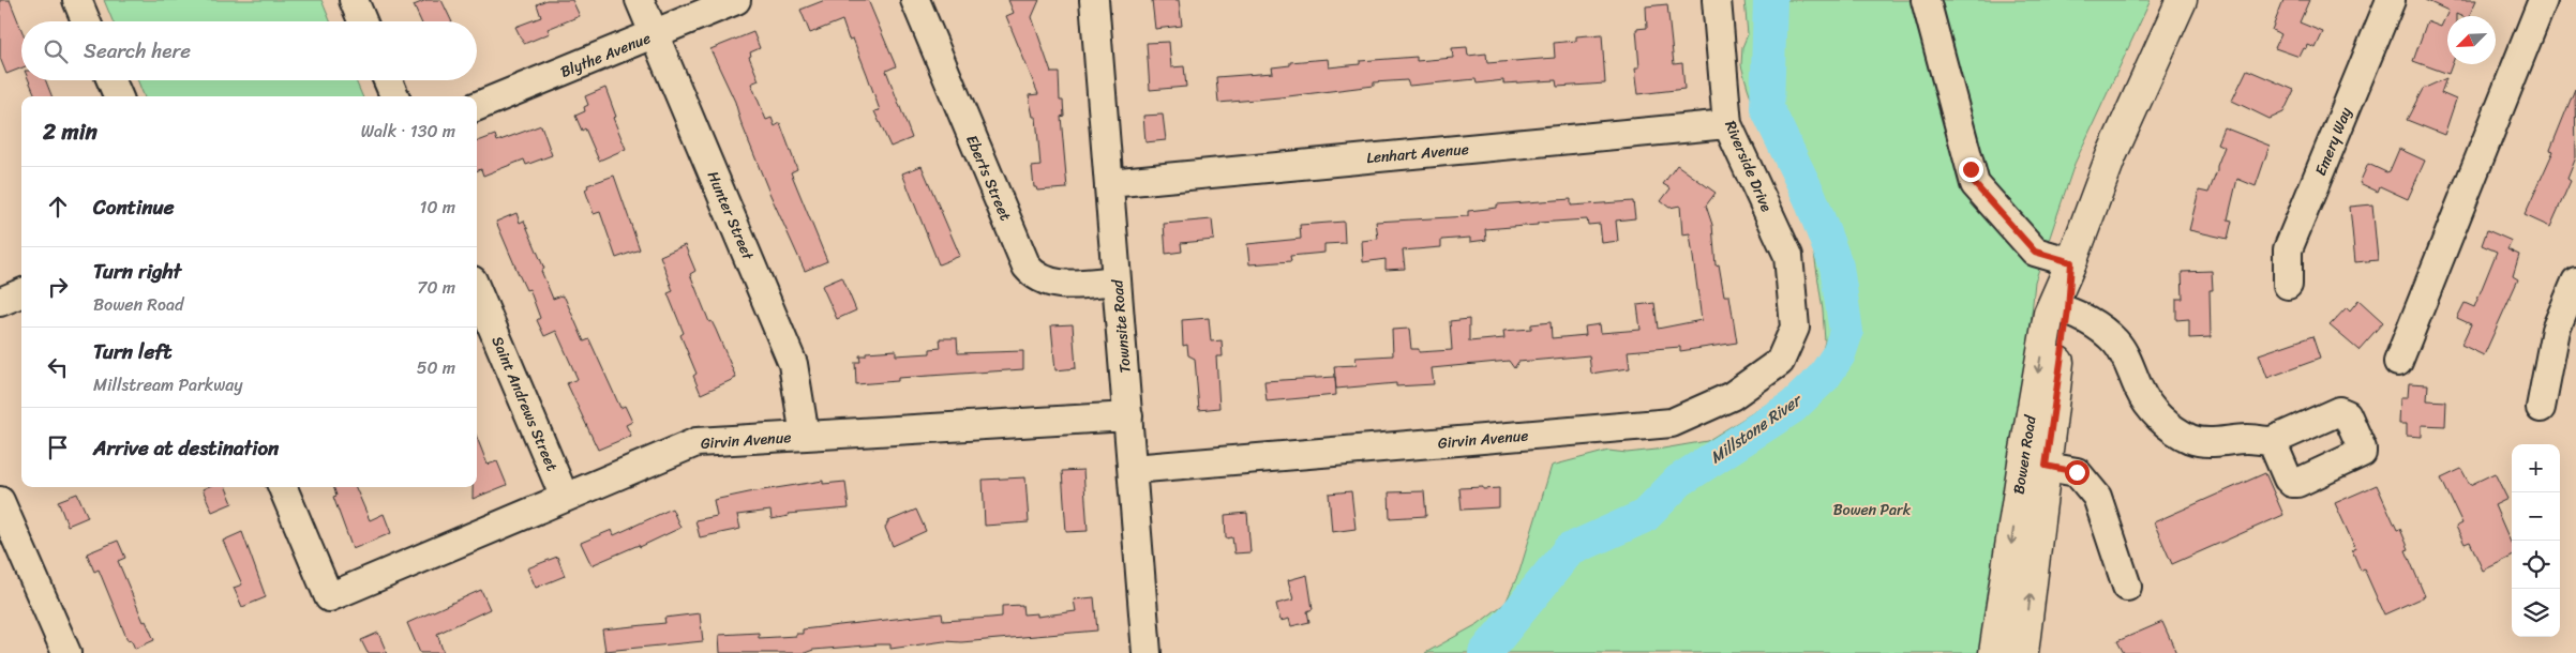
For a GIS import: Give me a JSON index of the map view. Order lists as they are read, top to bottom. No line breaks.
{"streets":{"main road":["Bowen Road"],"street":["Blythe Avenue","Emery Way","Lenhart Avenue","Riverside Drive","Eberts Street","Hunter Street","Townsite Road","Saint Andrews Street","Girvin Avenue"]},"crossings":[["Blythe Avenue","Hunter Street"],["Lenhart Avenue","Riverside Drive"],["Lenhart Avenue","Townsite Road"],["Riverside Drive","Girvin Avenue"],["Eberts Street","Townsite Road"],["Hunter Street","Girvin Avenue"],["Townsite Road","Girvin Avenue"],["Saint Andrews Street","Girvin Avenue"]],"water":["Millstone River"],"parks":["Bowen Park"],"north":"bottom left","page":{"search":"Search here","heading":["2 min","Walk · 130 m"],"list":[["Continue","10 m"],["Turn right","Bowen Road","70 m"],["Turn left","Millstream Parkway","50 m"],"Arrive at destination"],"map_buttons":["+","−"]}}
